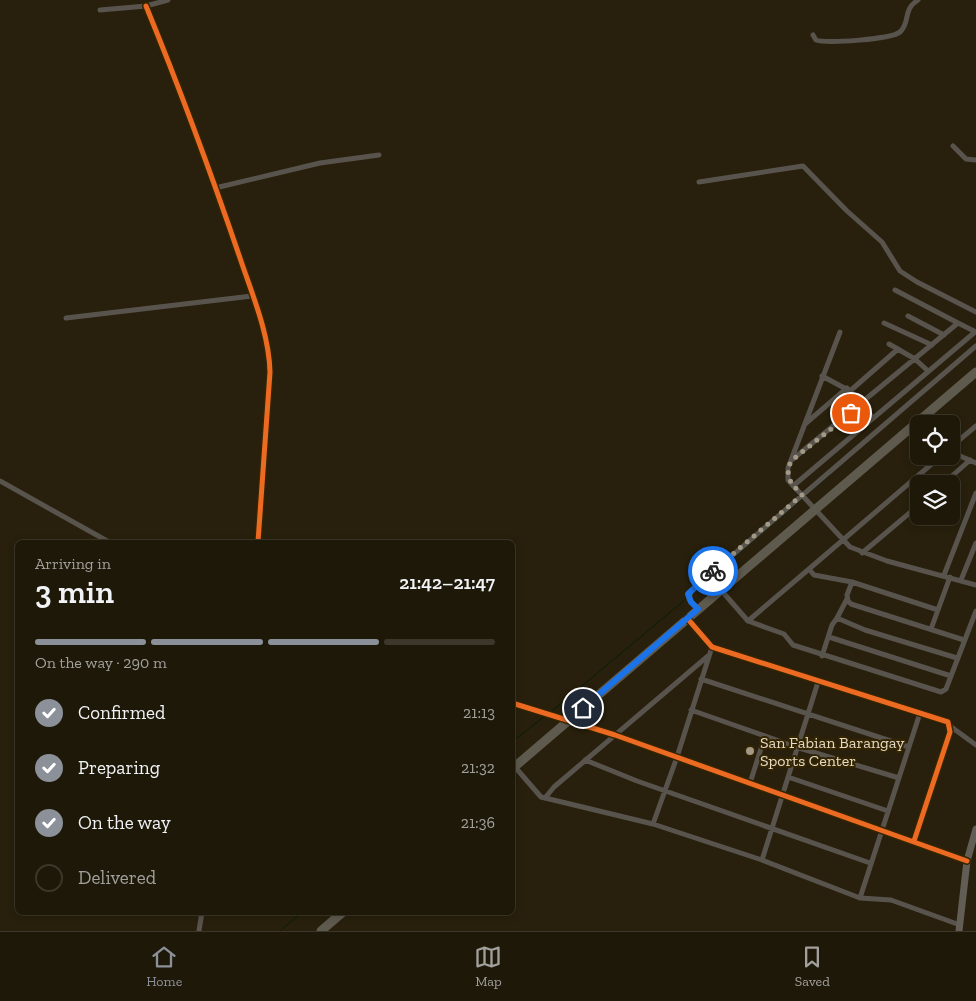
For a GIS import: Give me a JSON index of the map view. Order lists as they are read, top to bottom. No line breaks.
{"places":["San Fabian Barangay Sports Center"],"page":{"heading":["3 min","Arriving in","21:42–21:47"],"bar":"On the way · 290 m","list":[["Confirmed","21:13"],["Preparing","21:32"],["On the way","21:36"],"Delivered"],"tabs":["Home","Map","Saved"]}}
